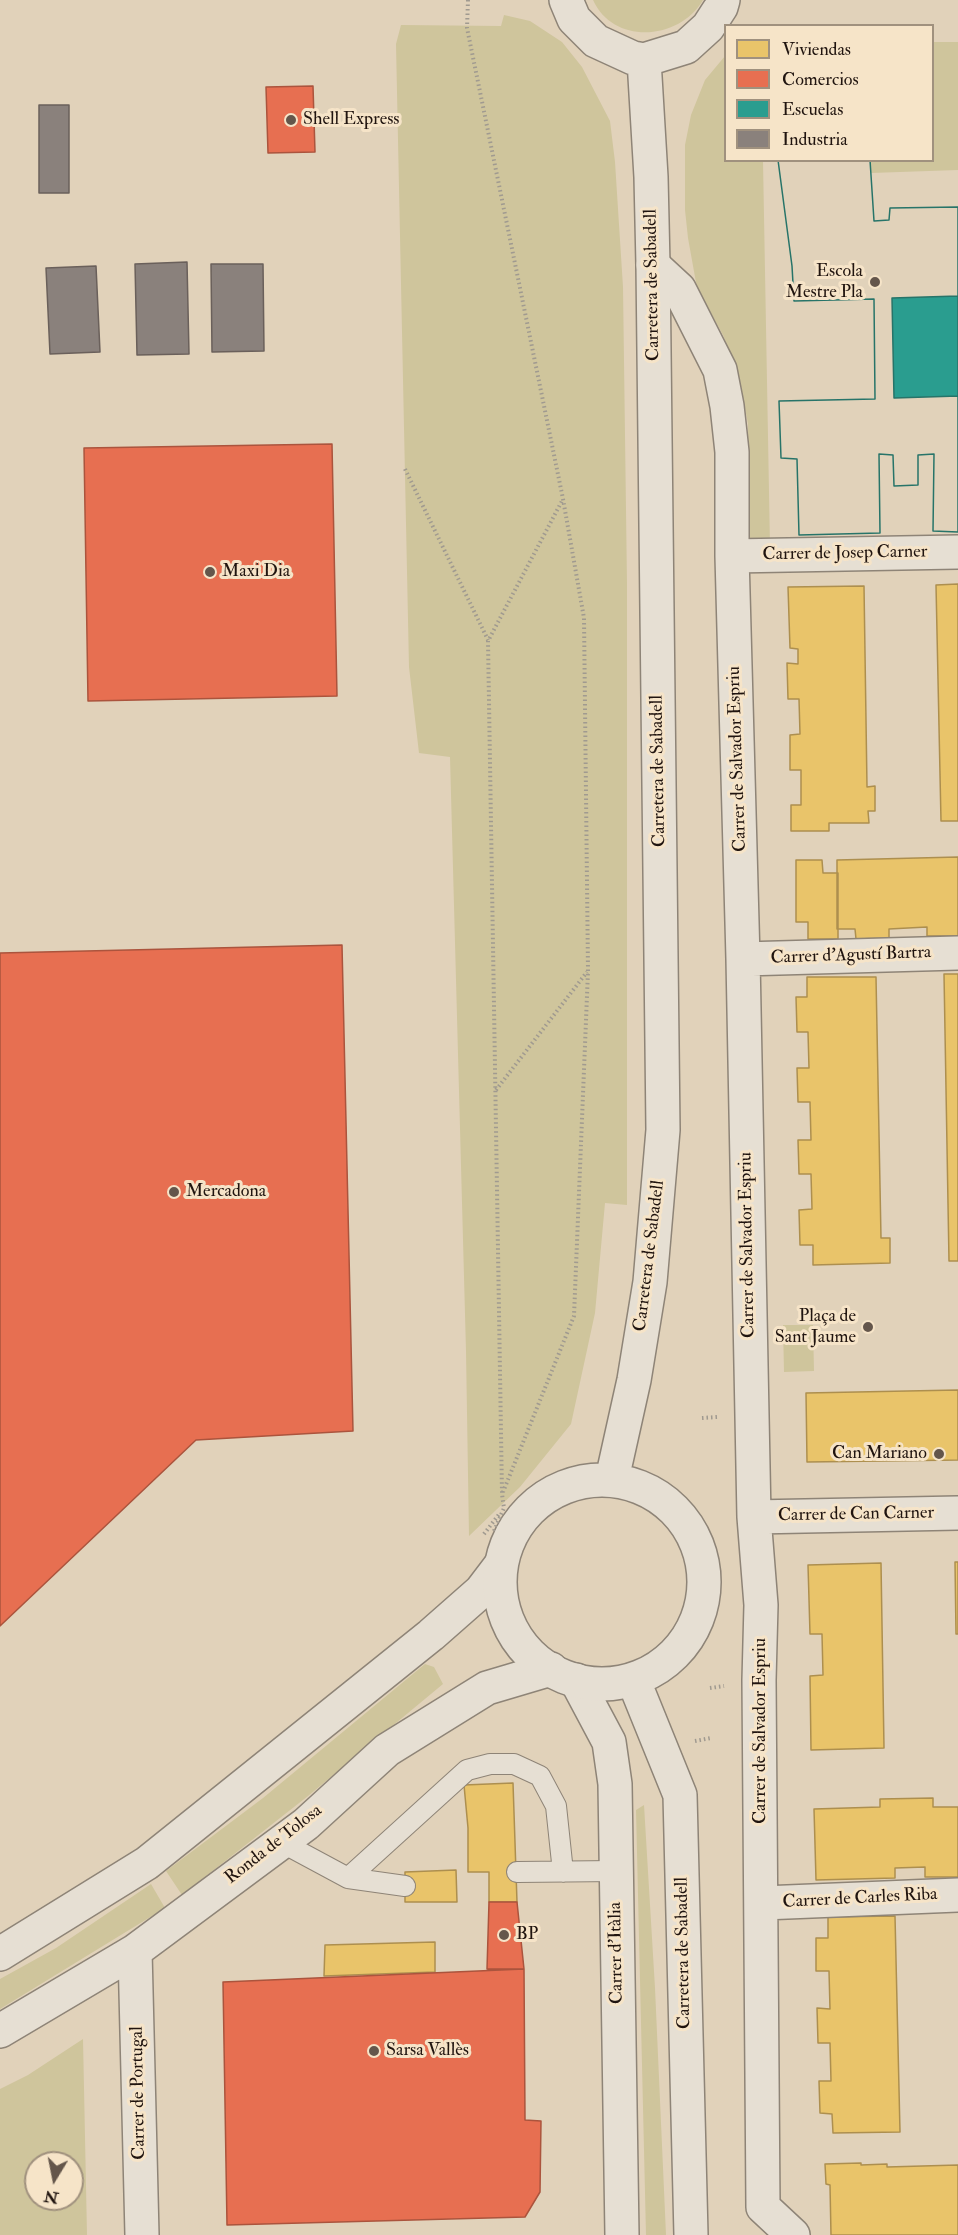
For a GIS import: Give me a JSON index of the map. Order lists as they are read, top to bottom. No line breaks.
{"streets":{"street":["Carretera de Sabadell","Carrer de Josep Carner","Carrer de Salvador Espriu","Carrer d'Agustí Bartra","Carrer de Can Carner","Ronda de Tolosa","Carrer de Carles Riba","Carrer d'Itàlia","Carrer de Portugal"]},"crossings":[["Carretera de Sabadell","Carrer de Salvador Espriu"],["Carretera de Sabadell","Ronda de Tolosa"],["Carretera de Sabadell","Carrer d'Itàlia"],["Carrer de Josep Carner","Carrer de Salvador Espriu"],["Carrer de Salvador Espriu","Carrer d'Agustí Bartra"],["Carrer de Salvador Espriu","Carrer de Can Carner"],["Carrer de Salvador Espriu","Carrer de Carles Riba"],["Ronda de Tolosa","Carrer d'Itàlia"],["Ronda de Tolosa","Carrer de Portugal"]],"places":["Shell Express","Escola Mestre Pla","Maxi Dia","Mercadona","Plaça de Sant Jaume","Can Mariano","BP","Sarsa Vallès"],"legend":["Viviendas","Comercios","Escuelas","Industria"],"north":"bottom"}
